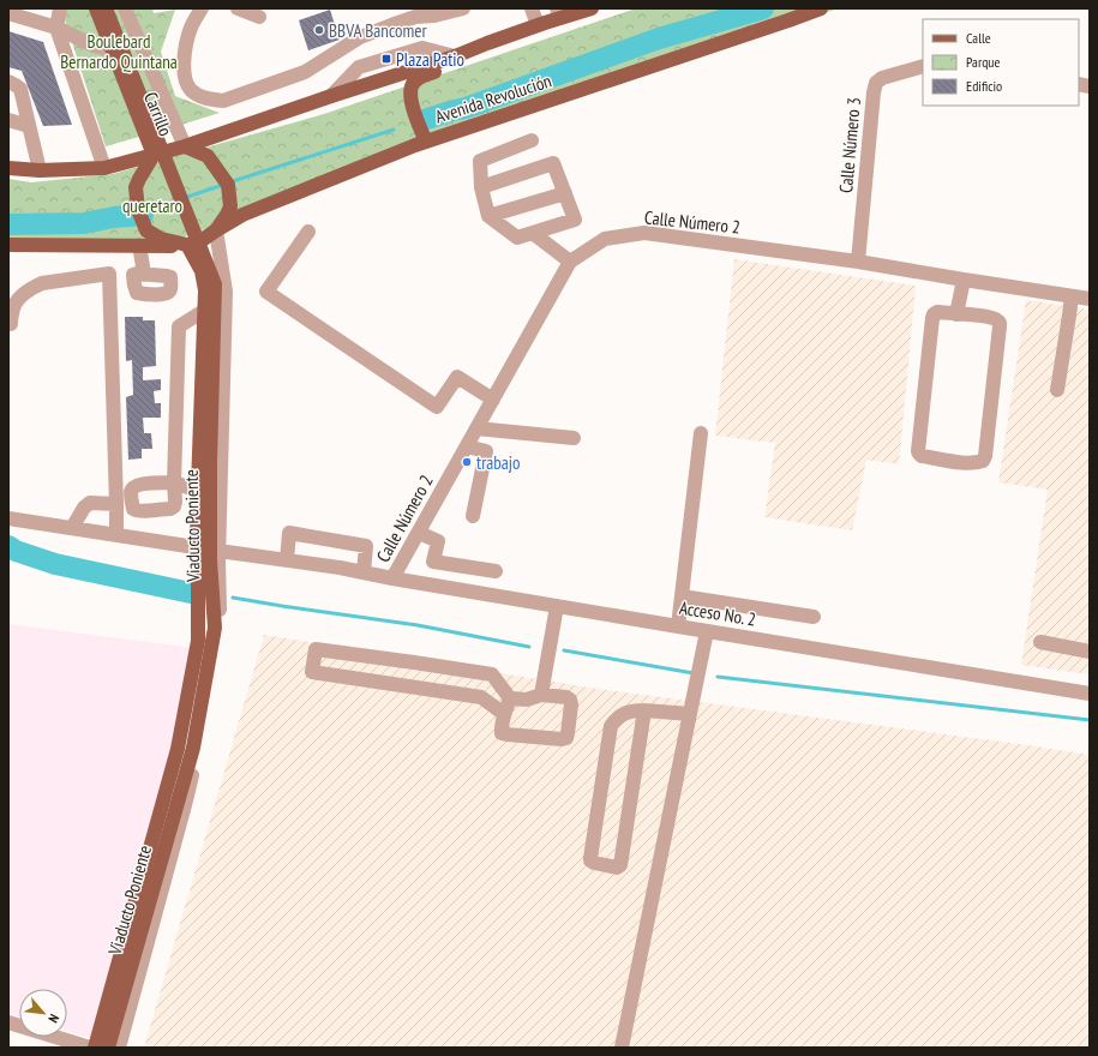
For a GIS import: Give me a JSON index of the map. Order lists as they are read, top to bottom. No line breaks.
{"streets":{"main road":["Avenida Revolución","Carrillo","Viaducto Poniente"],"street":["Calle Número 3","Calle Número 2","Acceso No. 2"]},"crossings":[["Avenida Revolución","Carrillo"],["Calle Número 3","Calle Número 2"],["Calle Número 2","Acceso No. 2"]],"parks":["Boulebard Bernardo Quintana","queretaro"],"places":{"other":["BBVA Bancomer","trabajo"],"transit":["Plaza Patio"]},"legend":["Calle","Parque","Edificio"],"north":"bottom right"}
